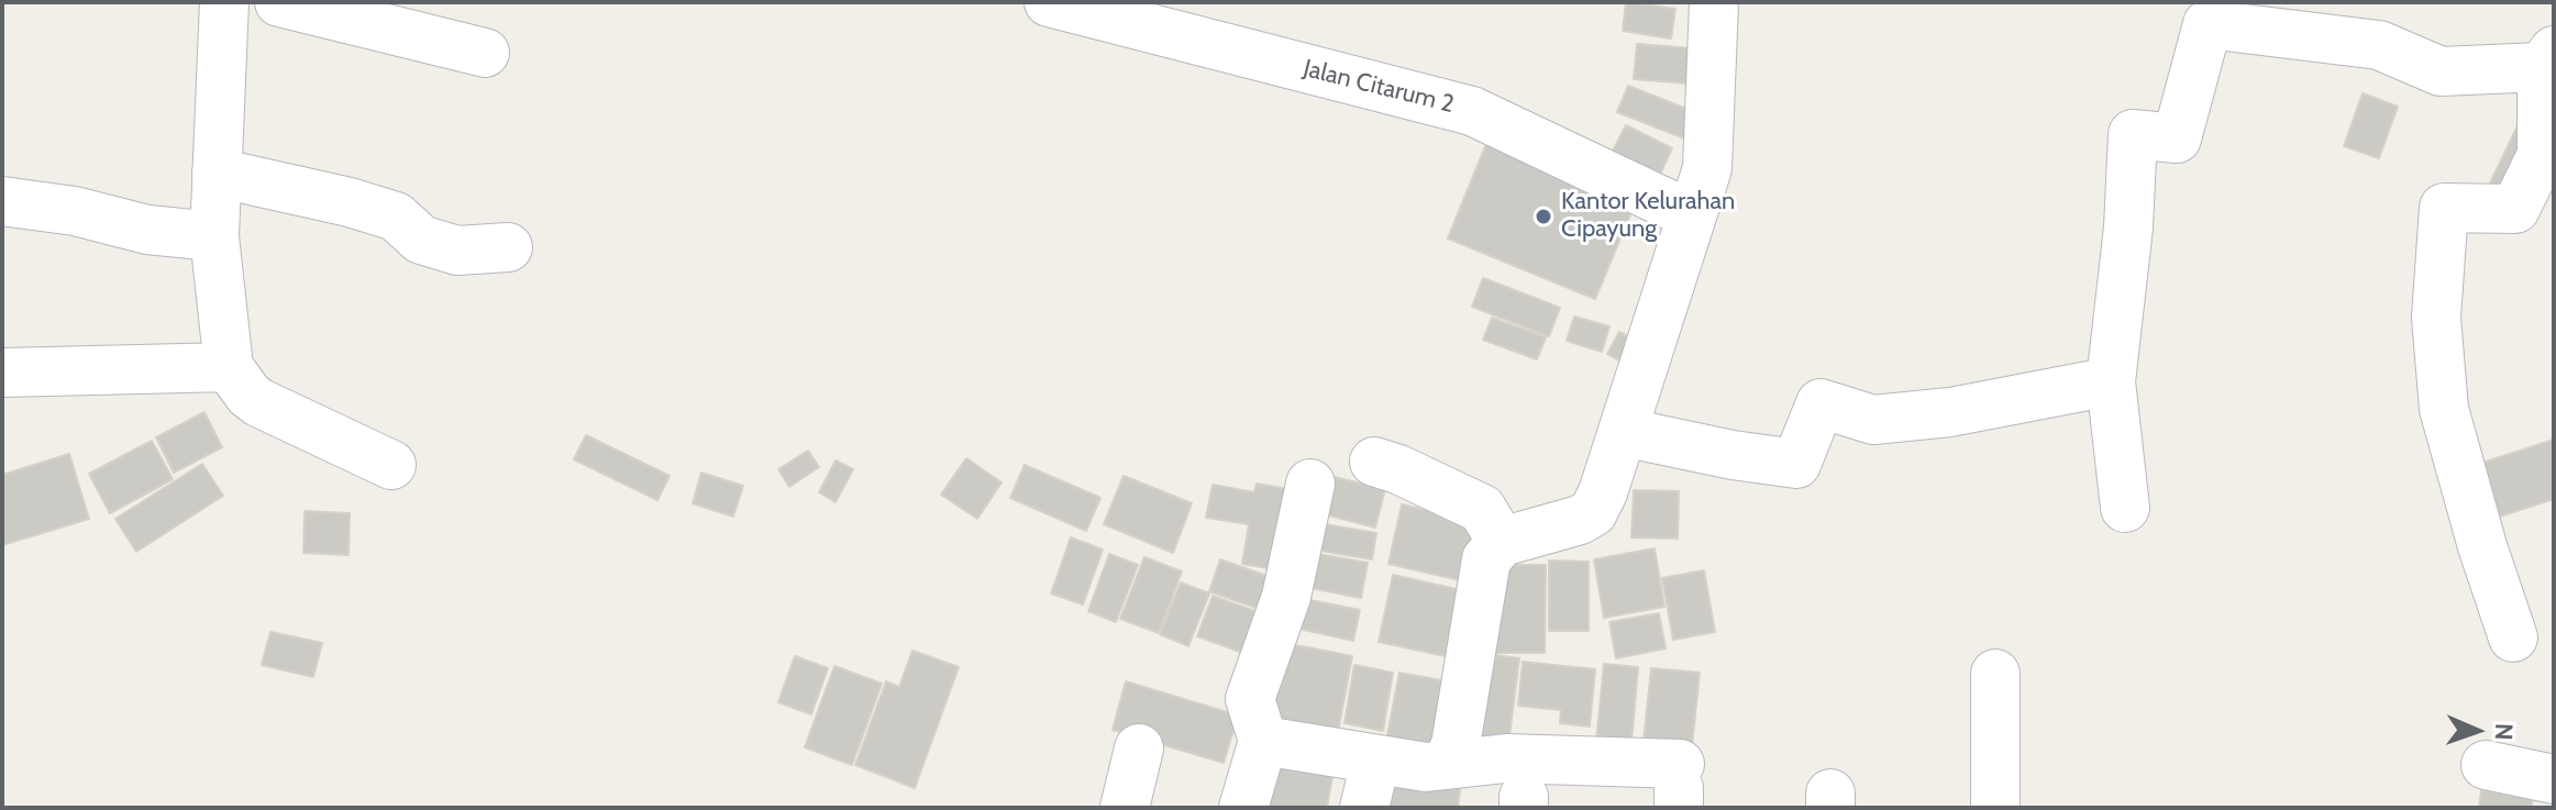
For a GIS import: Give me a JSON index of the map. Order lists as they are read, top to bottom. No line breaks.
{"streets":{"street":["Jalan Citarum 2"]},"places":["Kantor Kelurahan Cipayung"],"north":"right"}
